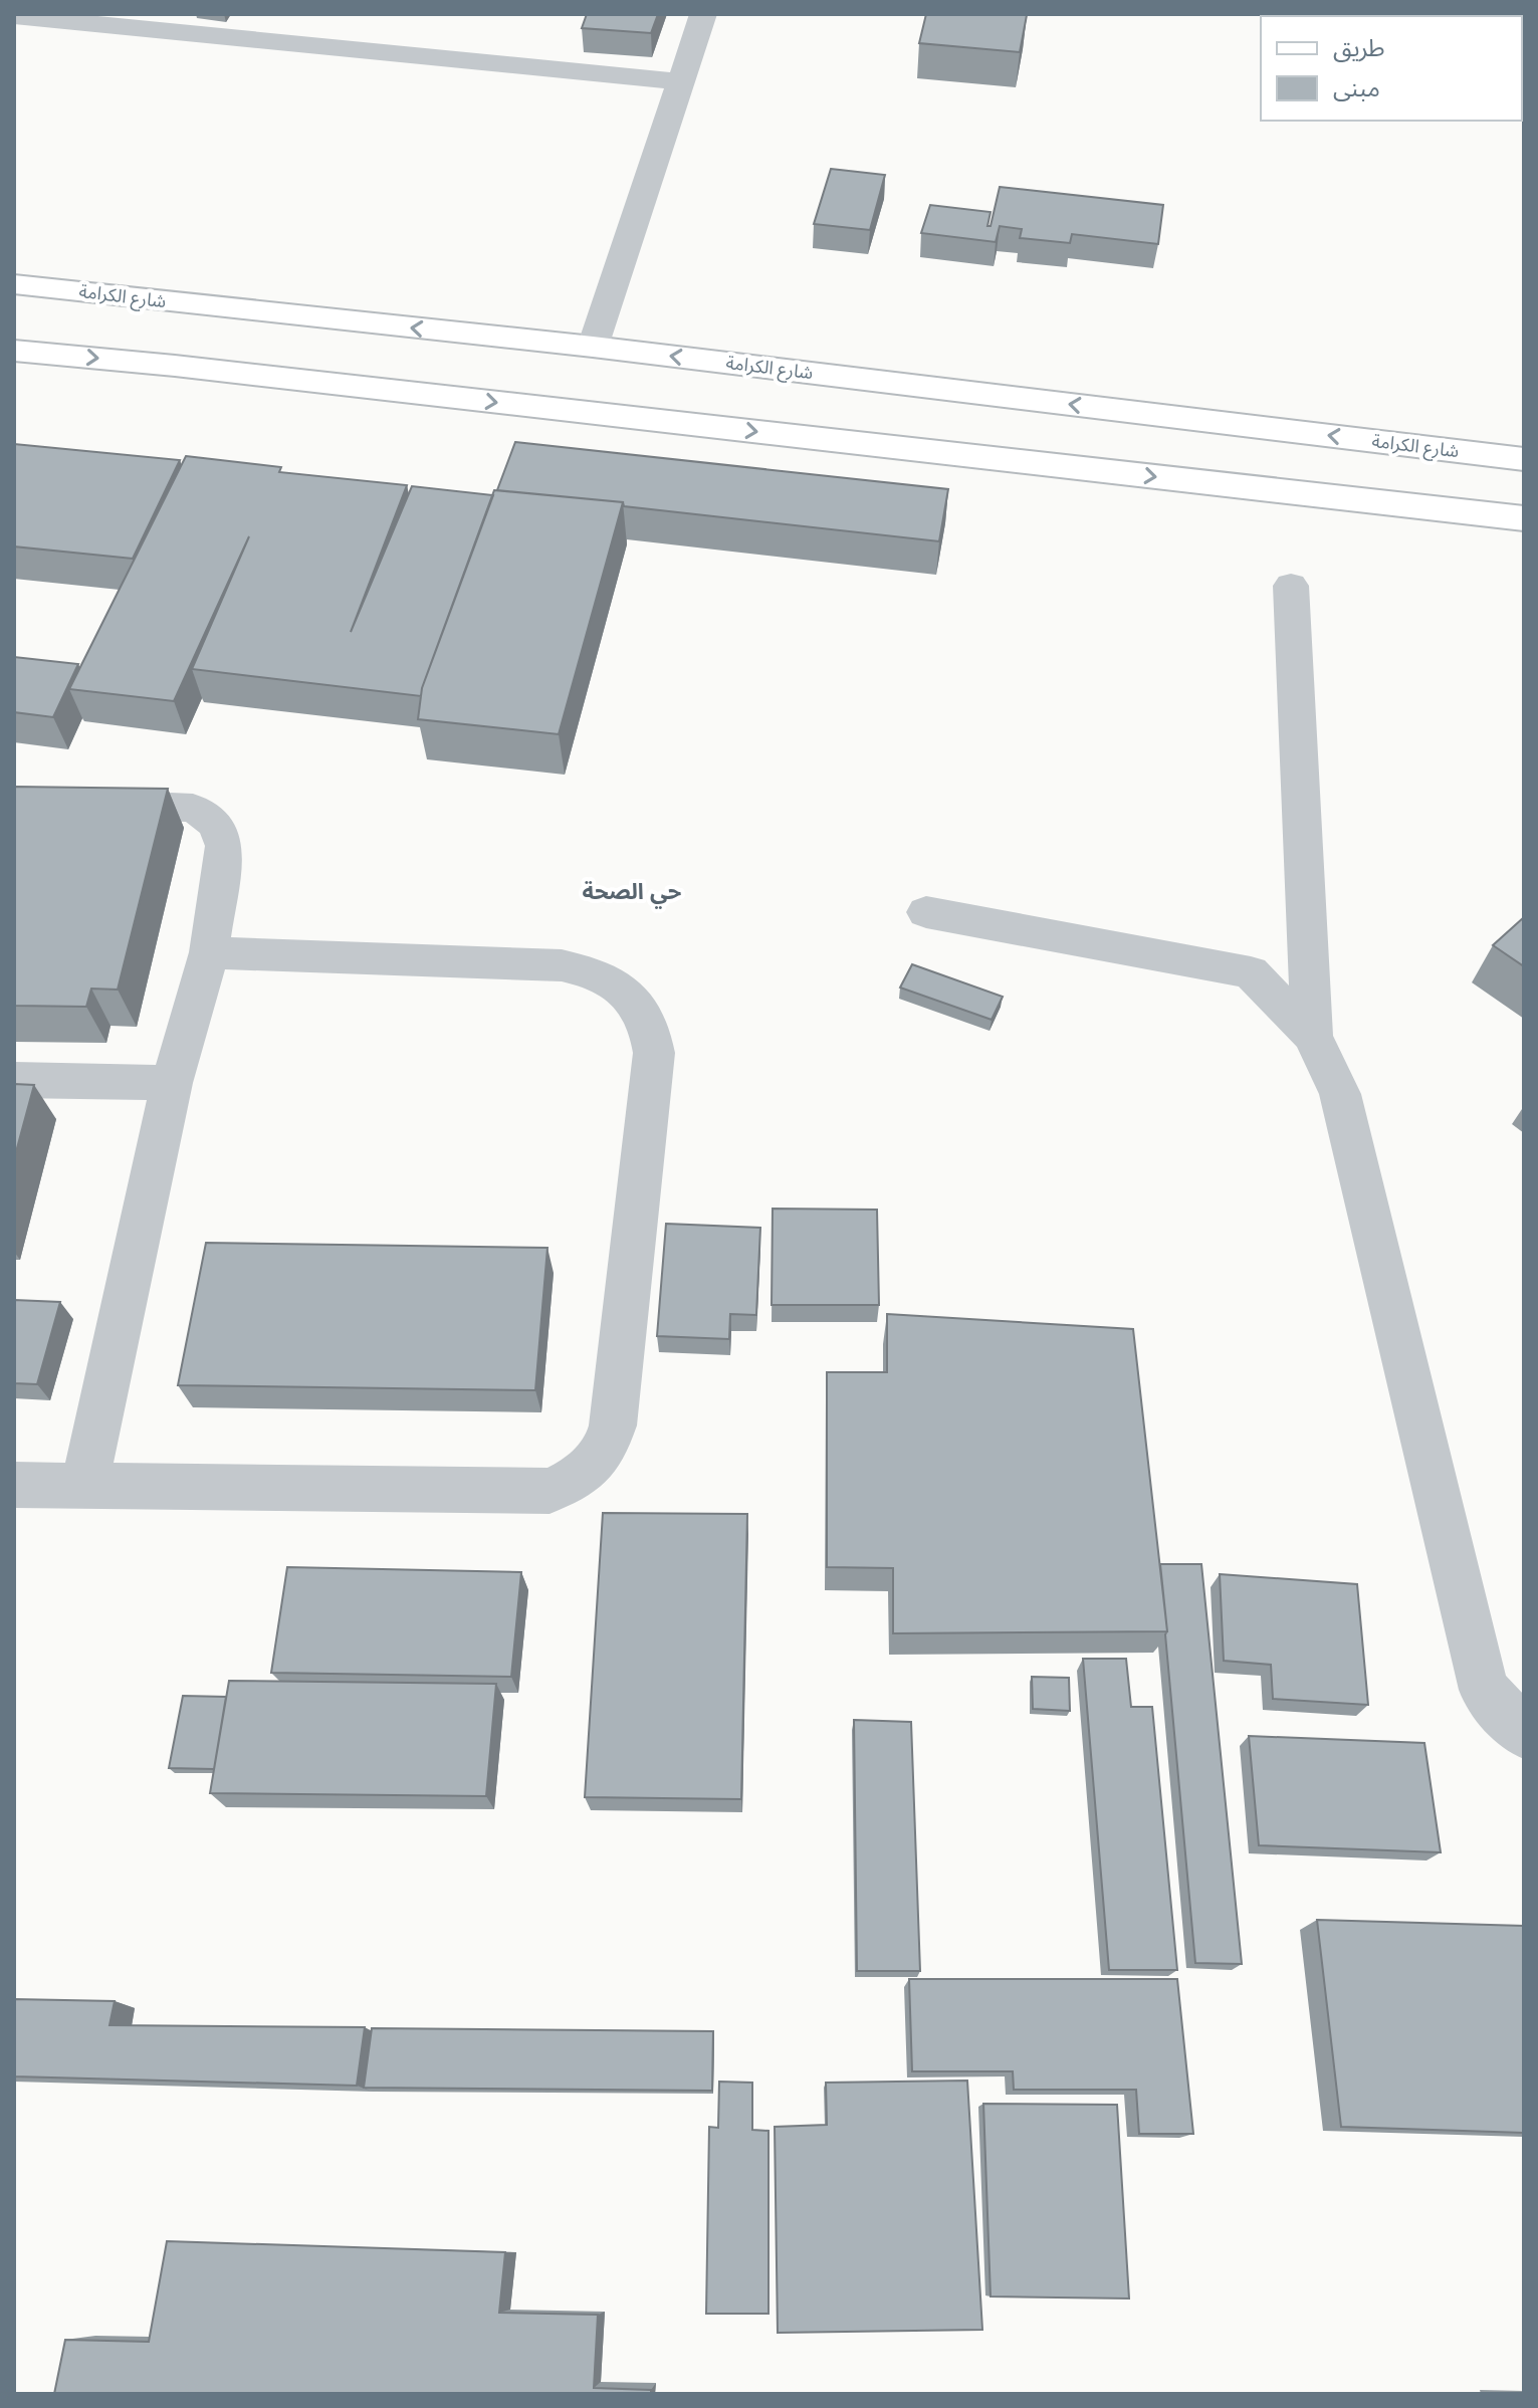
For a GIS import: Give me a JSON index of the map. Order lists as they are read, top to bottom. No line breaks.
{"streets":{"main road":["شارع الكرامة"]},"districts":["حي الصحة"],"legend":["طريق","مبنى"]}
